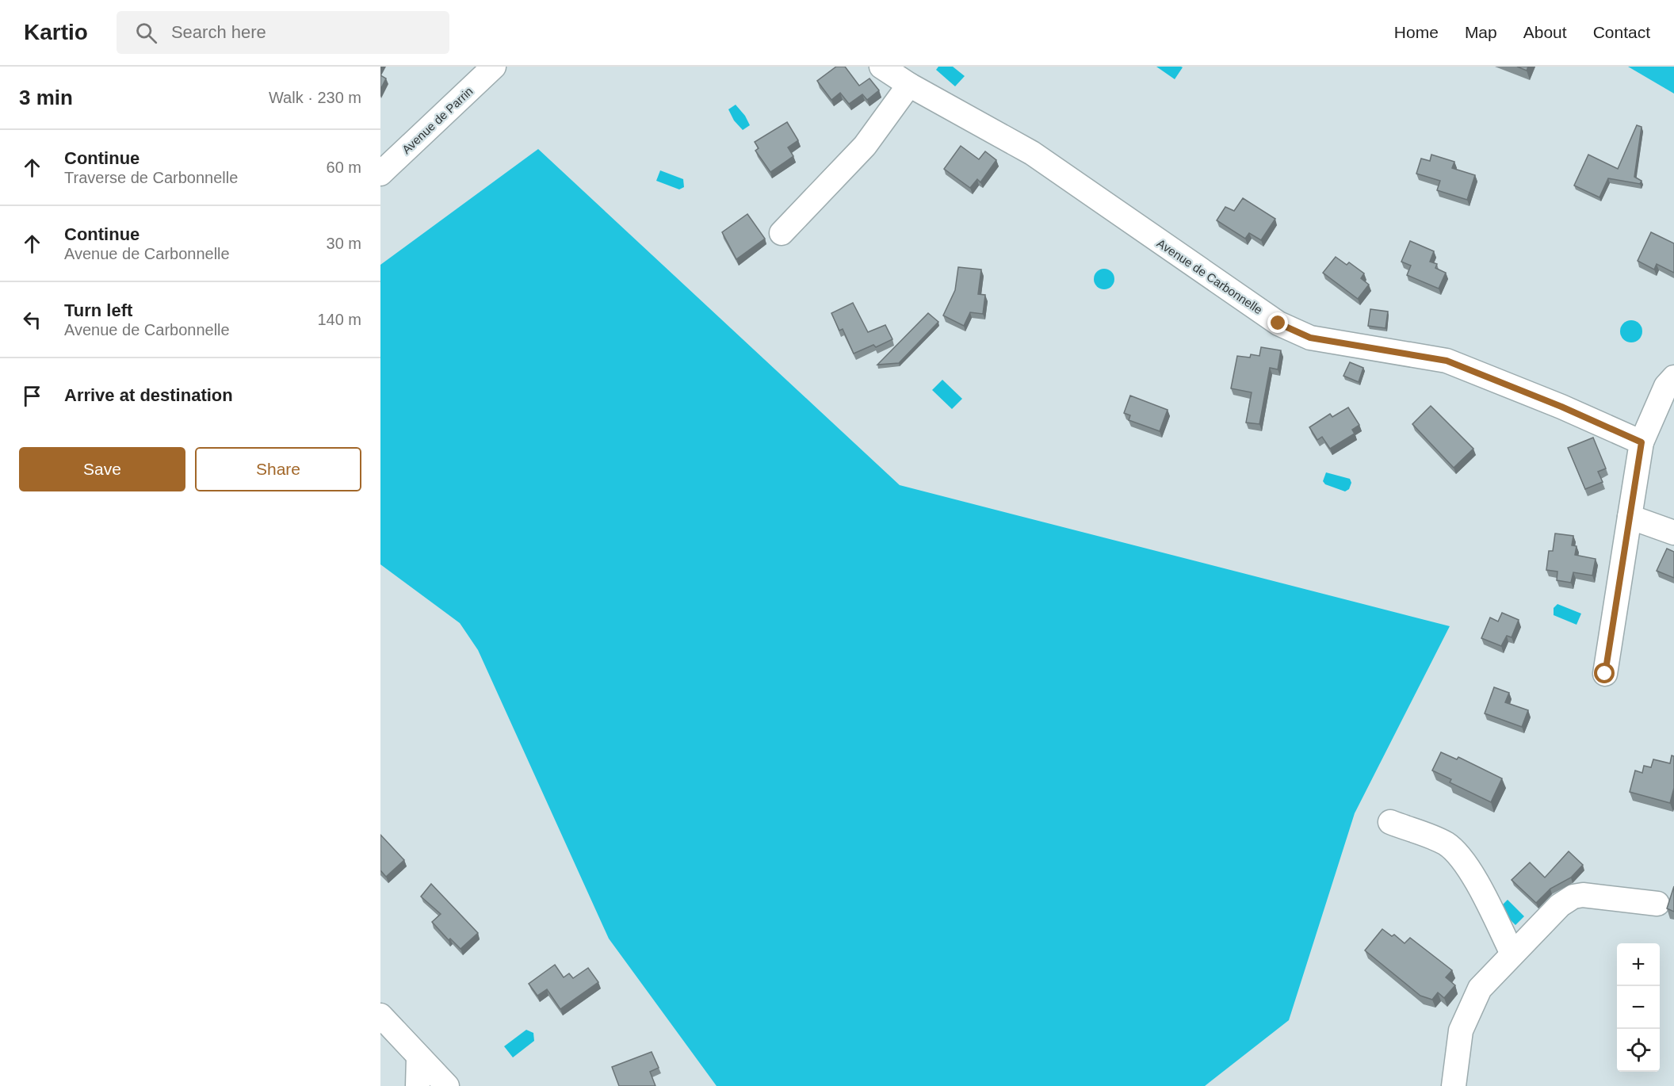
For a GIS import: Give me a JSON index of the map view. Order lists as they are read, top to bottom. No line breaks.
{"streets":{"street":["Avenue de Parrin","Avenue de Carbonnelle"]},"page":{"header":"Kartio","search":"Search here","nav":["Home","Map","About","Contact"],"heading":["3 min","Walk · 230 m"],"list":[["Continue","Traverse de Carbonnelle","60 m"],["Continue","Avenue de Carbonnelle","30 m"],["Turn left","Avenue de Carbonnelle","140 m"],"Arrive at destination"],"buttons":["Save","Share"],"map_buttons":["+","−"]}}
